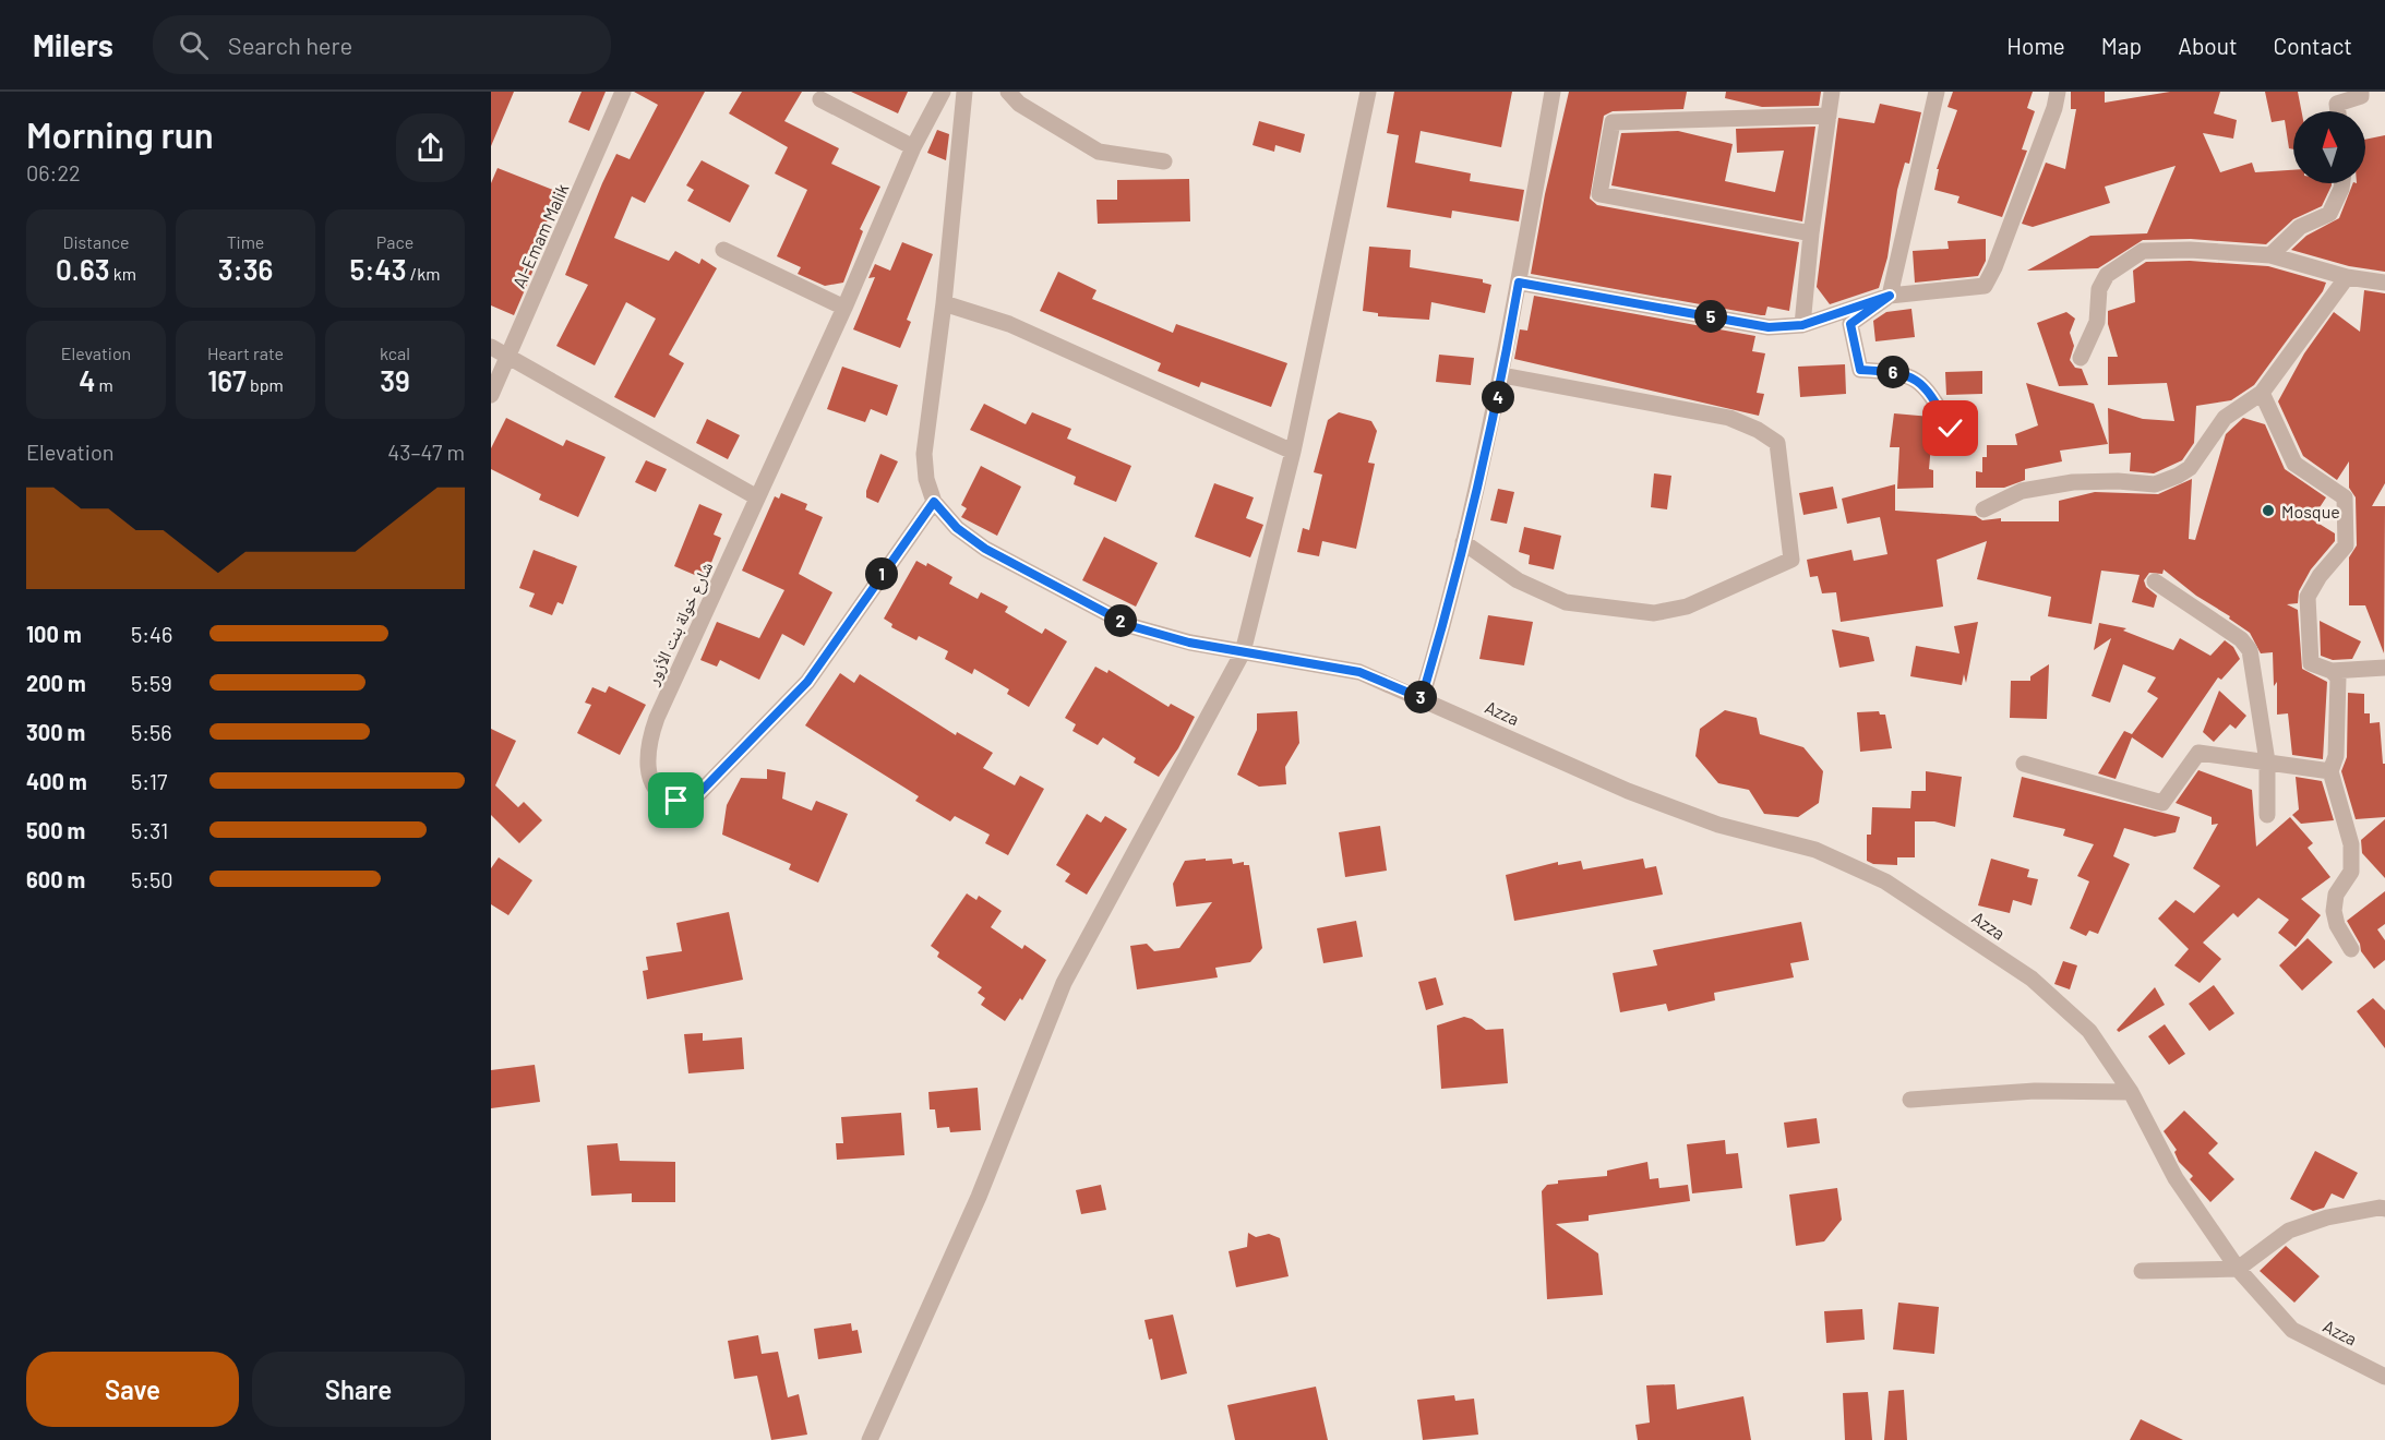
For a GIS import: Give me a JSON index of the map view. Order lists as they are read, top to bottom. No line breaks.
{"streets":{"street":["Al-Emam Malik","شارع خولة بنت الأزور","Azza"]},"crossings":[["شارع خولة بنت الأزور","Azza"]],"places":["Mosque"],"north":"top","page":{"header":"Milers","search":"Search here","nav":["Home","Map","About","Contact"],"heading":["Morning run","06:22"],"stats":[["Distance","0.63 km"],["Time","3:36"],["Pace","5:43 /km"],["Elevation","4 m"],["Heart rate","167 bpm"],["kcal","39"]],"pins":["5","6","4","1","2","3"],"chart":["Elevation","43–47 m"],"list":[{"name":"100 m","note":"5:46"},{"name":"200 m","note":"5:59"},{"name":"300 m","note":"5:56"},{"name":"400 m","note":"5:17"},{"name":"500 m","note":"5:31"},{"name":"600 m","note":"5:50"}],"buttons":["Save","Share"]}}
